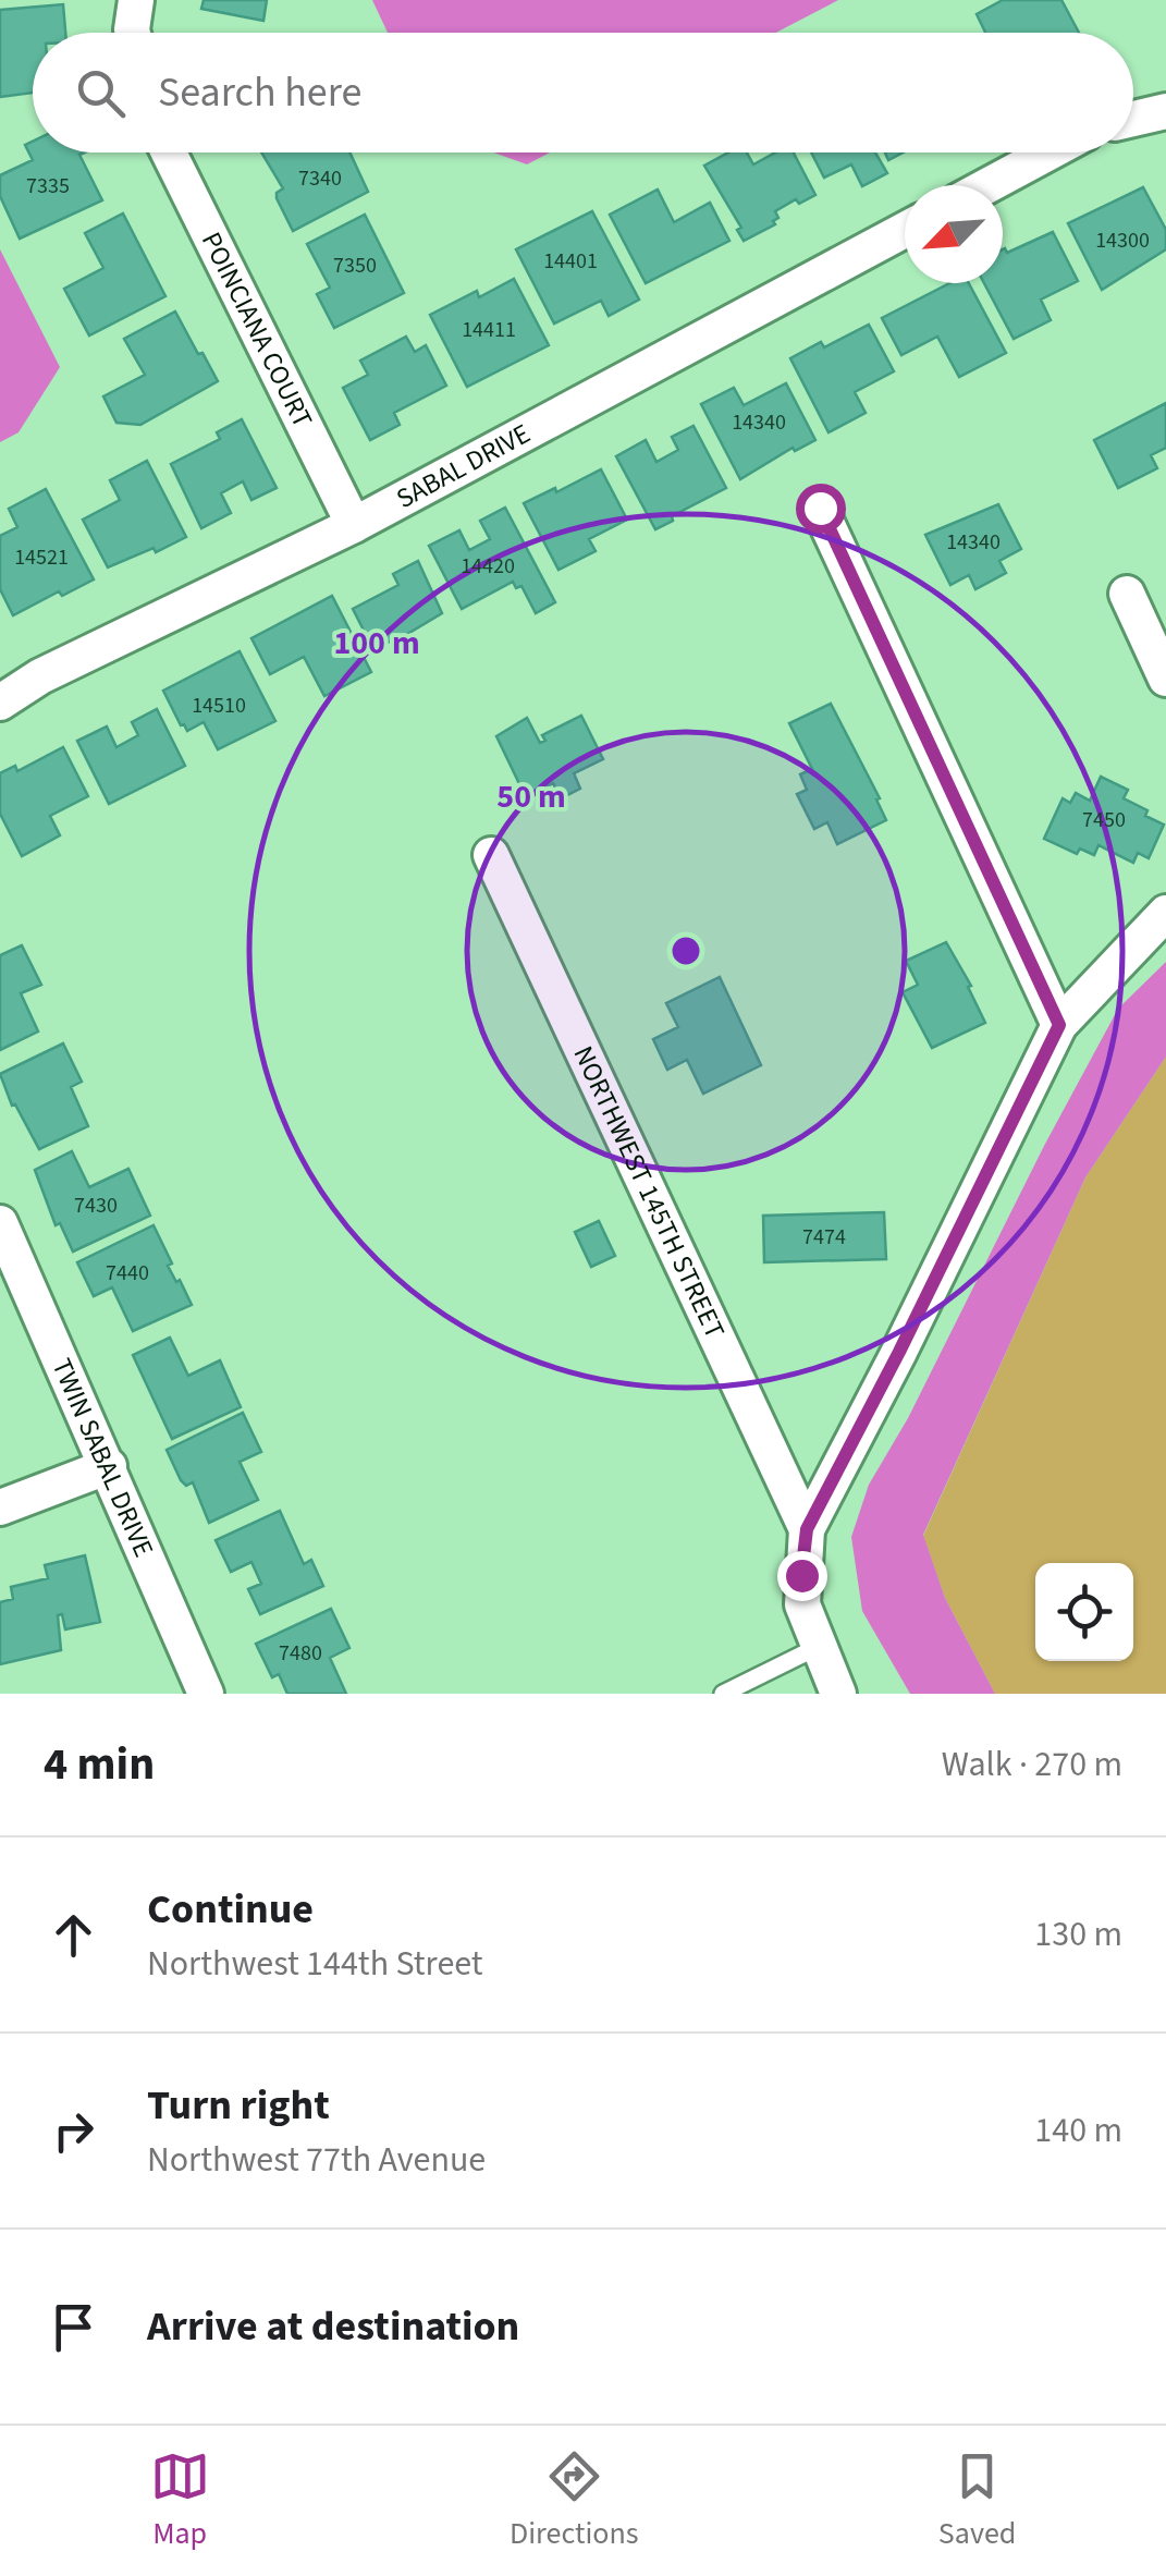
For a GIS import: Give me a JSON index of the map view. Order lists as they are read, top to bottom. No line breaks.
{"streets":{"street":["POINCIANA COURT","SABAL DRIVE","NORTHWEST 145TH STREET","TWIN SABAL DRIVE"]},"crossings":[["POINCIANA COURT","SABAL DRIVE"]],"house_numbers":["7340","7335","14300","14401","7350","14411","14340","14340","14521","14420","14510","7450","7430","7474","7440","7480"],"north":"bottom left","page":{"search":"Search here","heading":["4 min","Walk · 270 m"],"list":[["Continue","Northwest 144th Street","130 m"],["Turn right","Northwest 77th Avenue","140 m"],"Arrive at destination"],"nav":["Map","Directions","Saved"]},"rings":["100 m","50 m"]}
